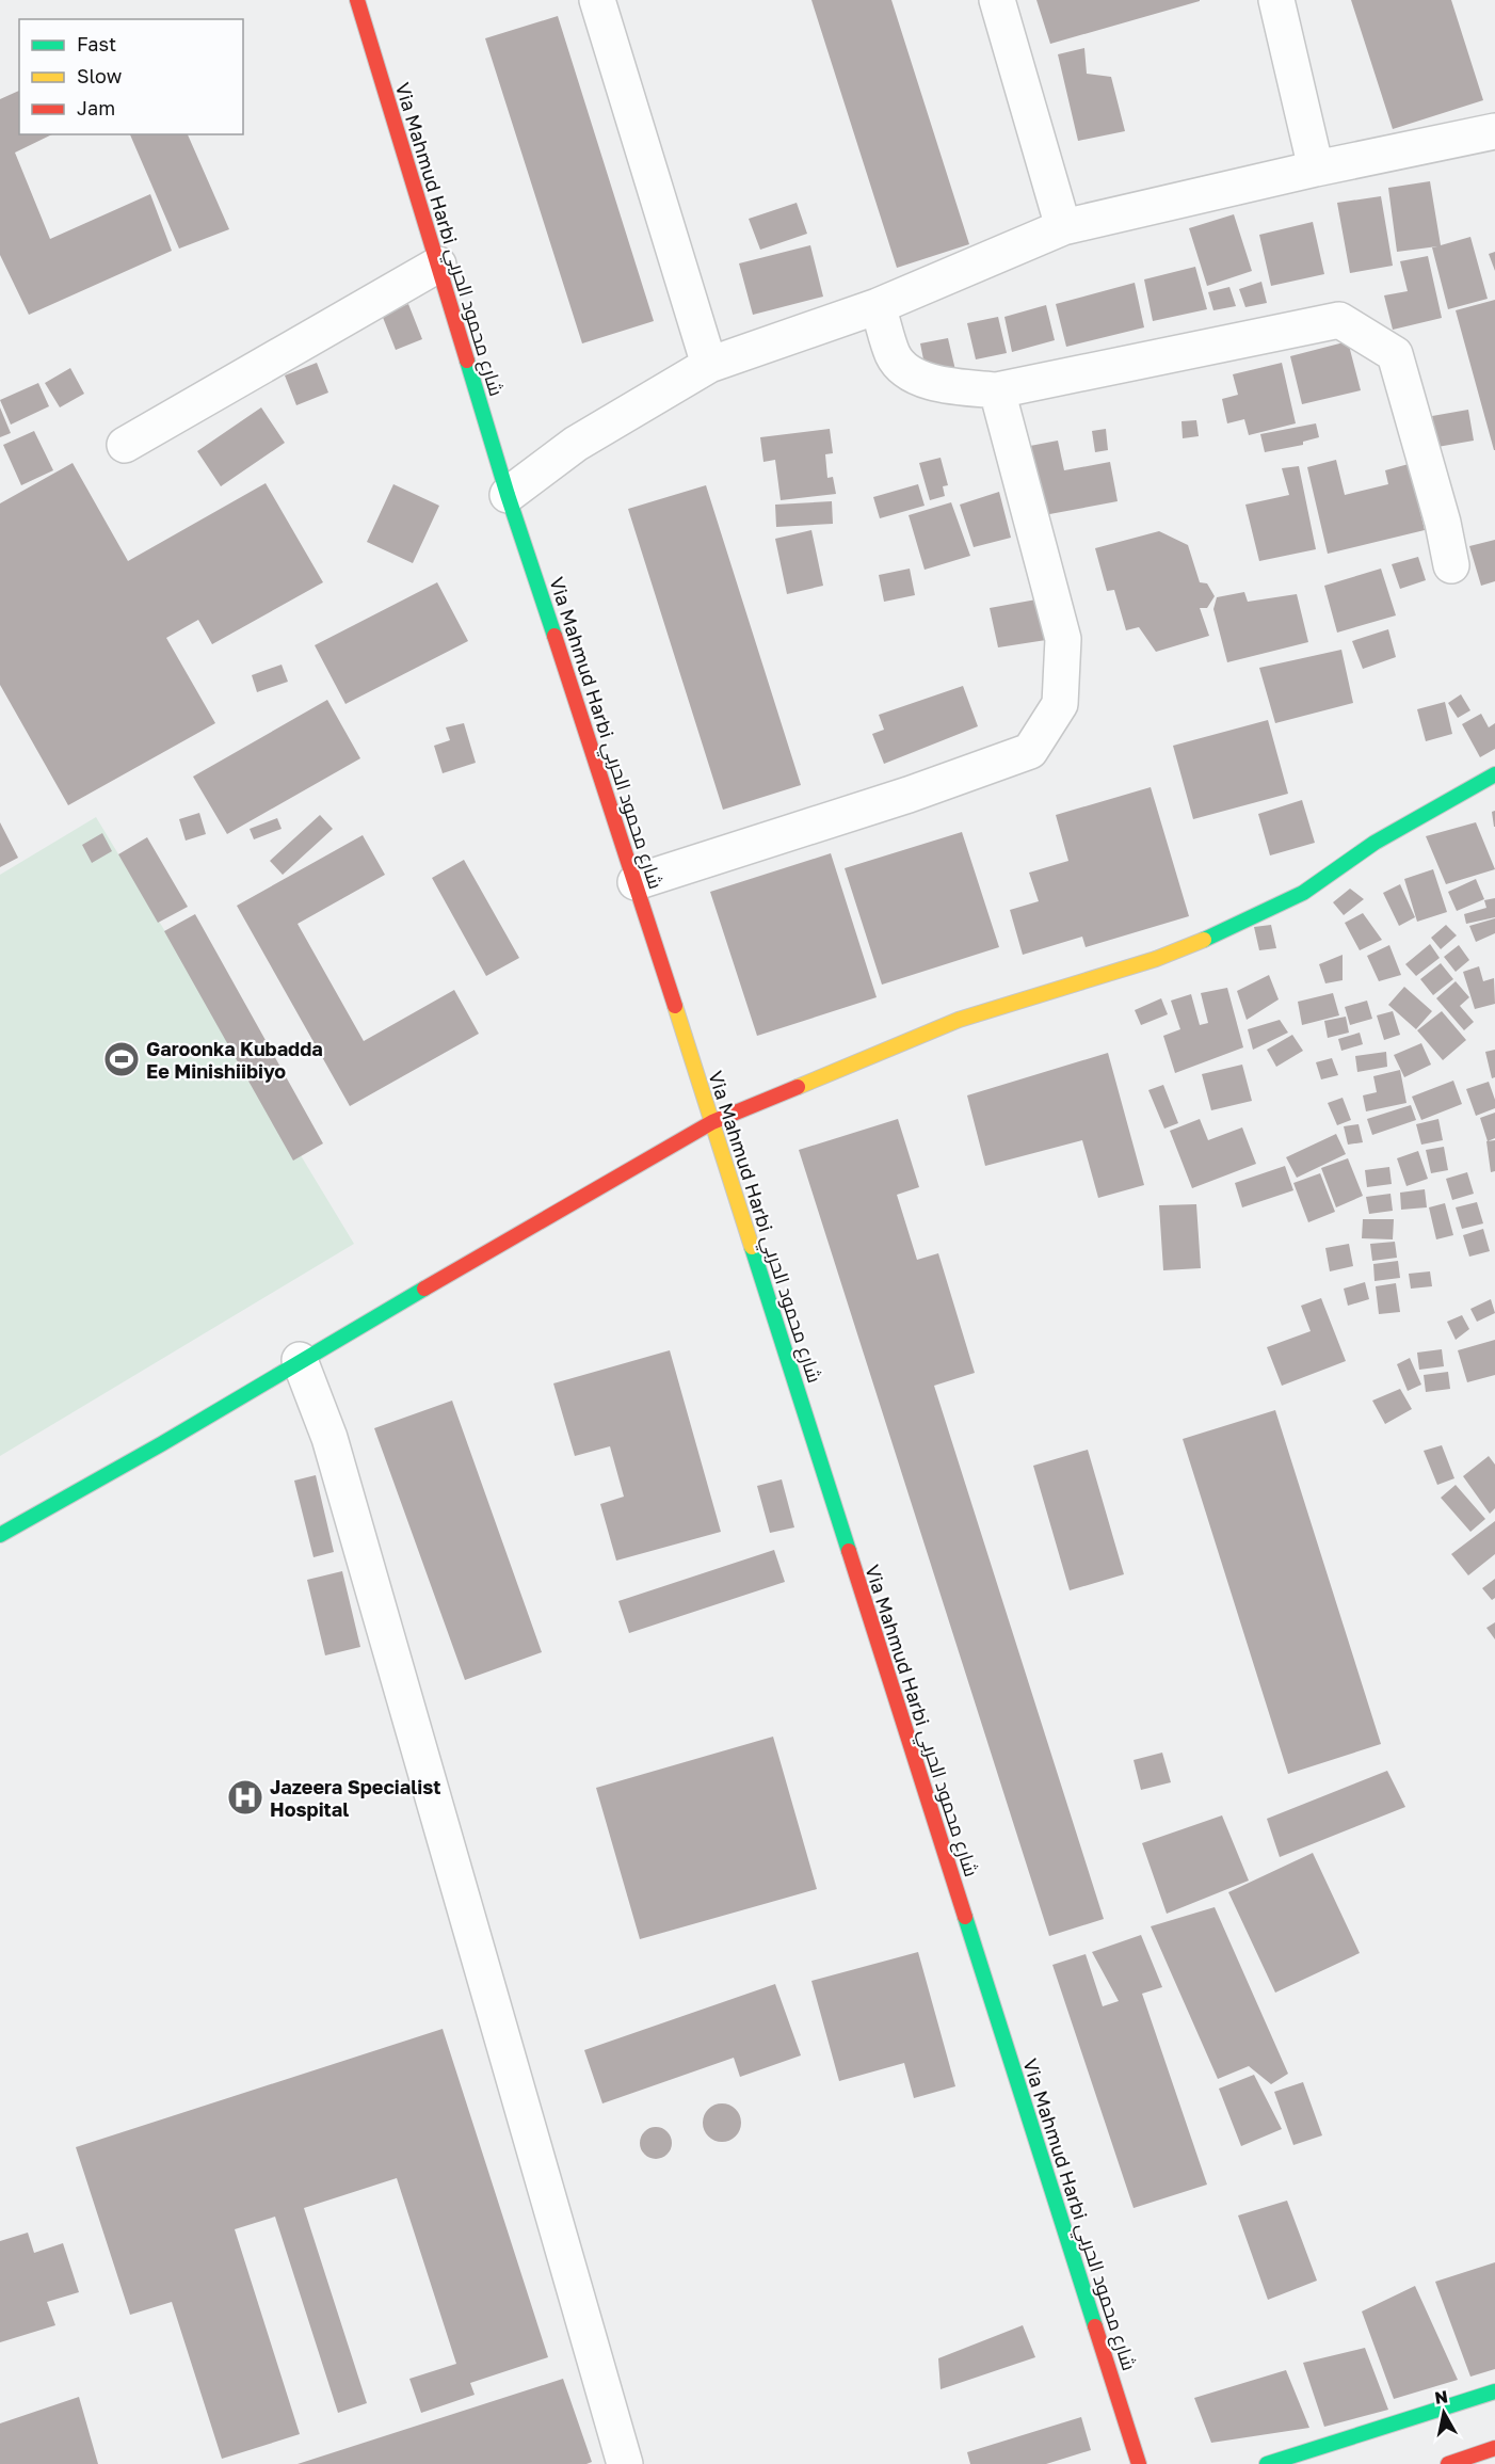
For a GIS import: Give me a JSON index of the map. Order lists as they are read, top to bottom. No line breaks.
{"streets":{"street":["Via Mahmud Harbi شارع محمود الحربي"]},"places":{"sports":["Garoonka Kubadda Ee Minishiibiyo"],"hospital":["Jazeera Specialist Hospital"]},"legend":["Fast","Slow","Jam"],"north":"top"}
